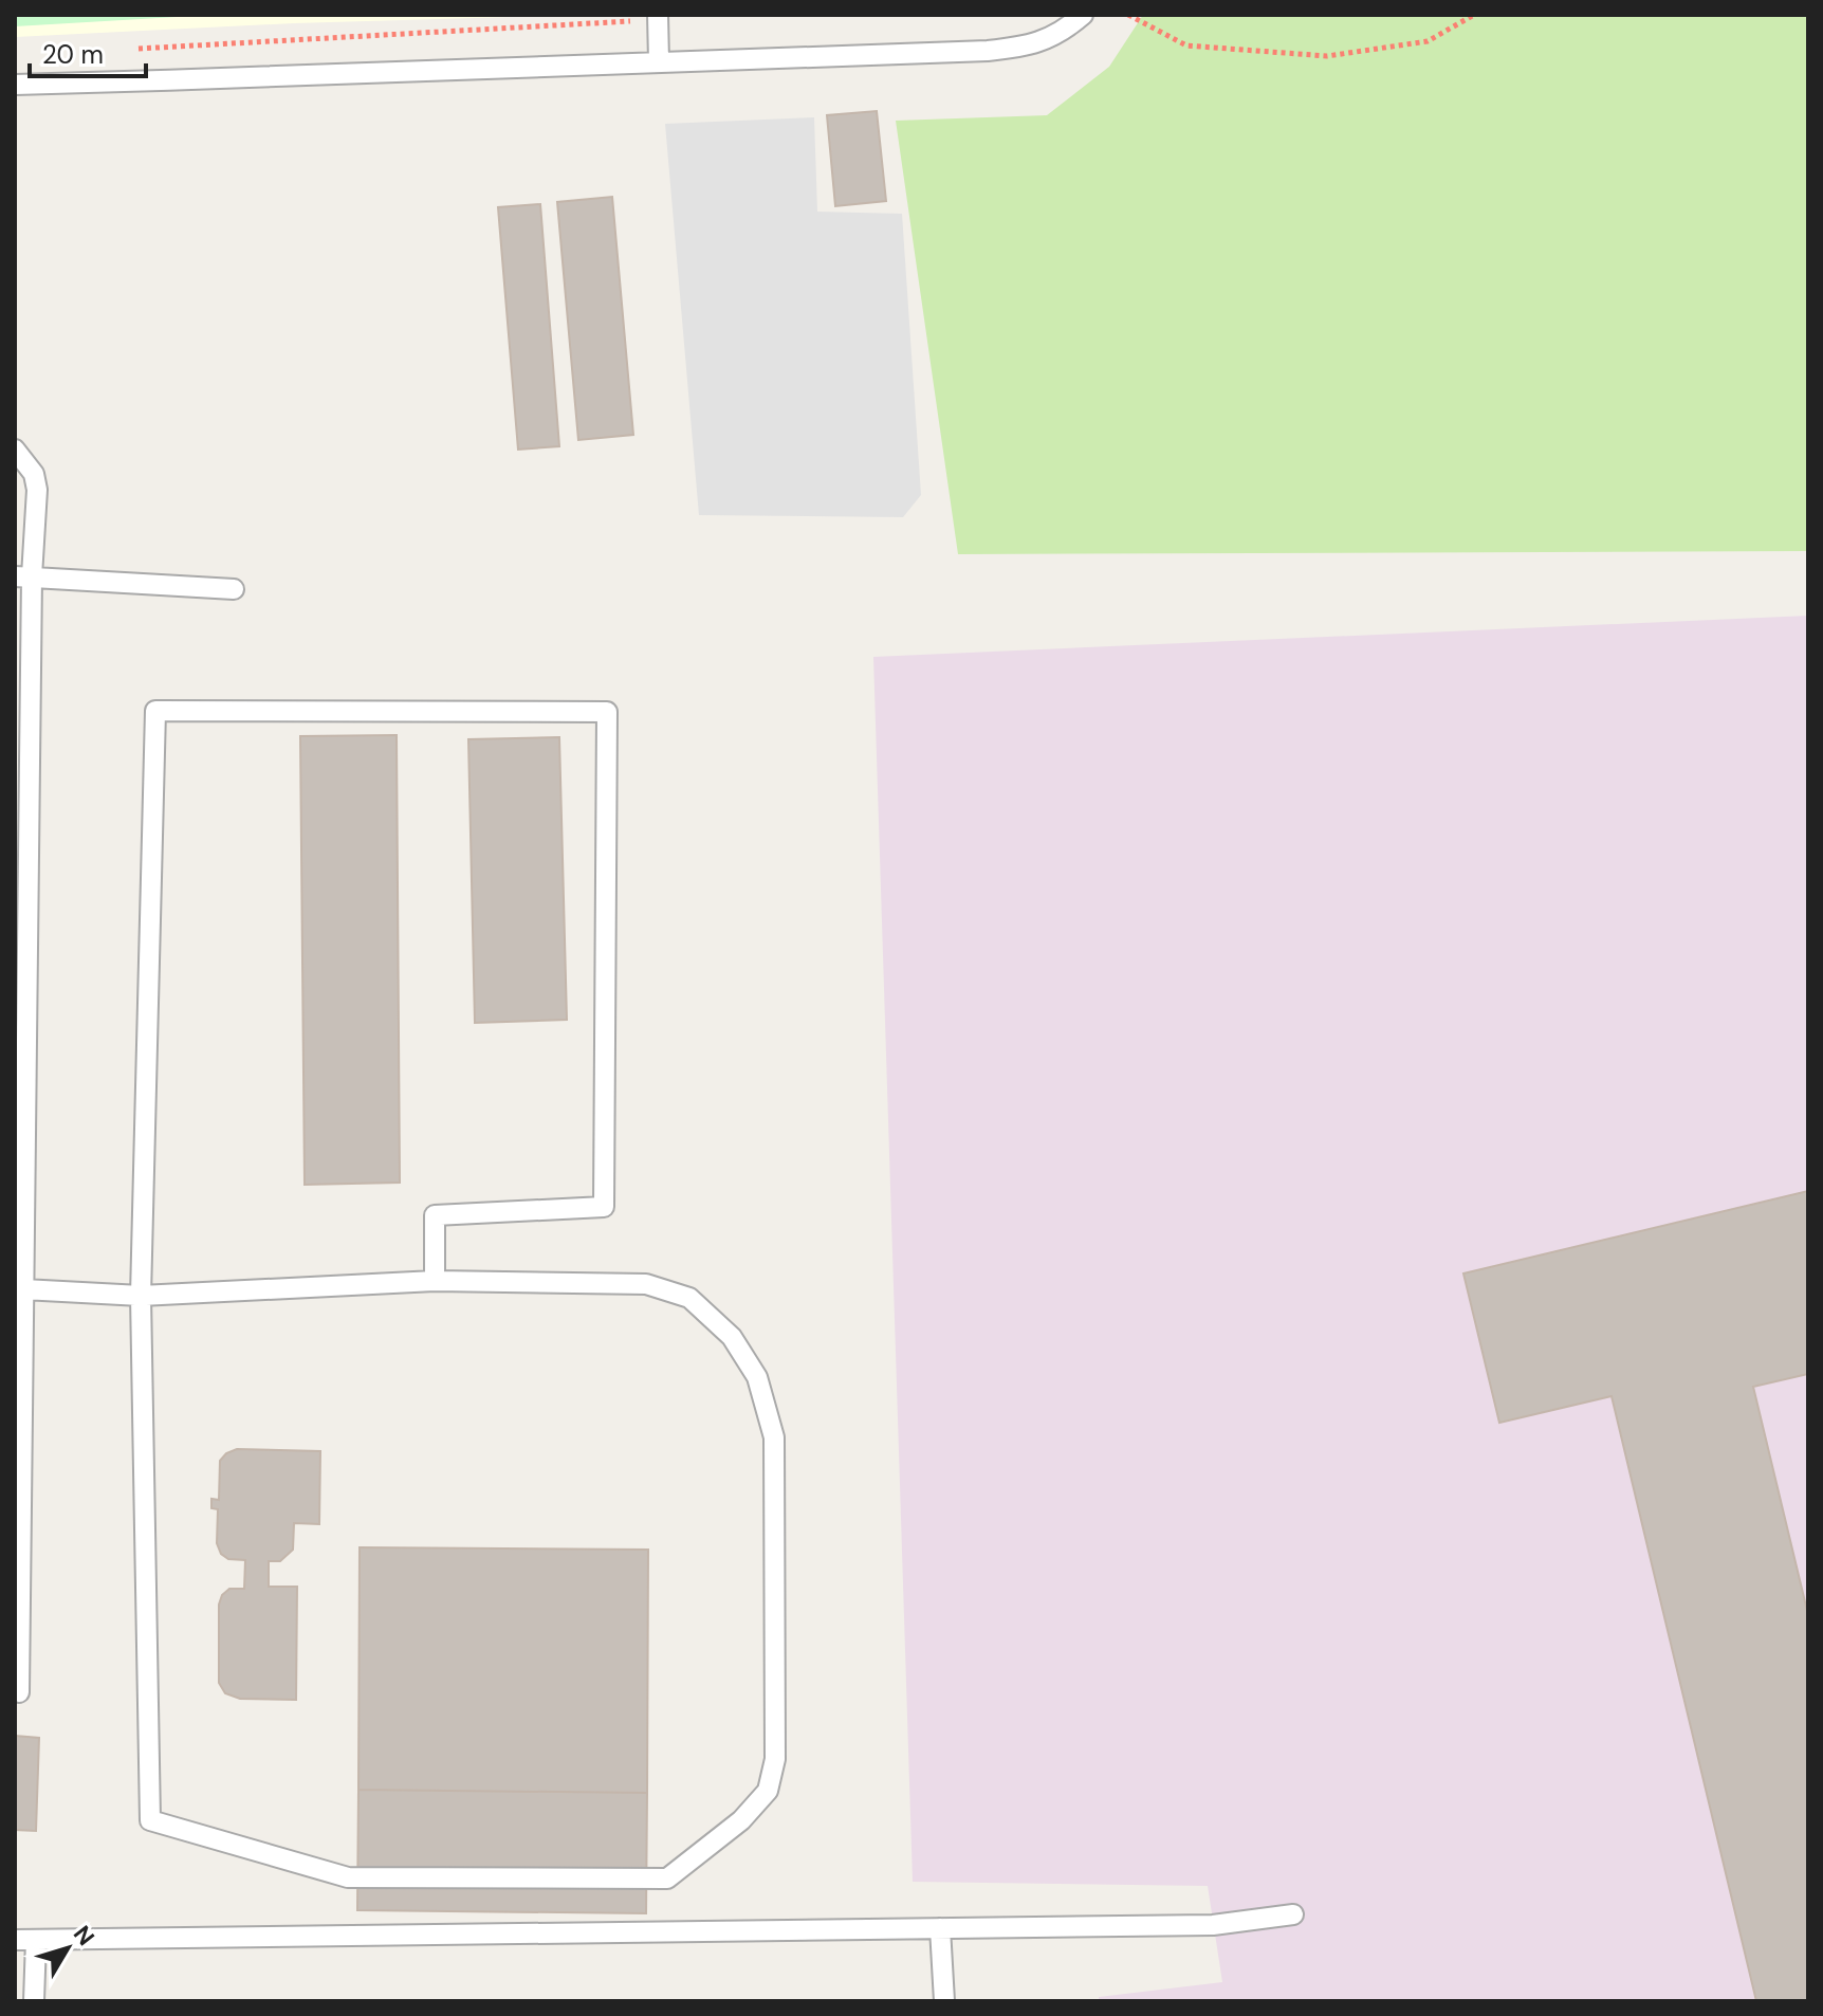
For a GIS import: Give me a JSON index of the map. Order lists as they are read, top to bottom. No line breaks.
{"scale_bar":"20 m","north":"top right"}
